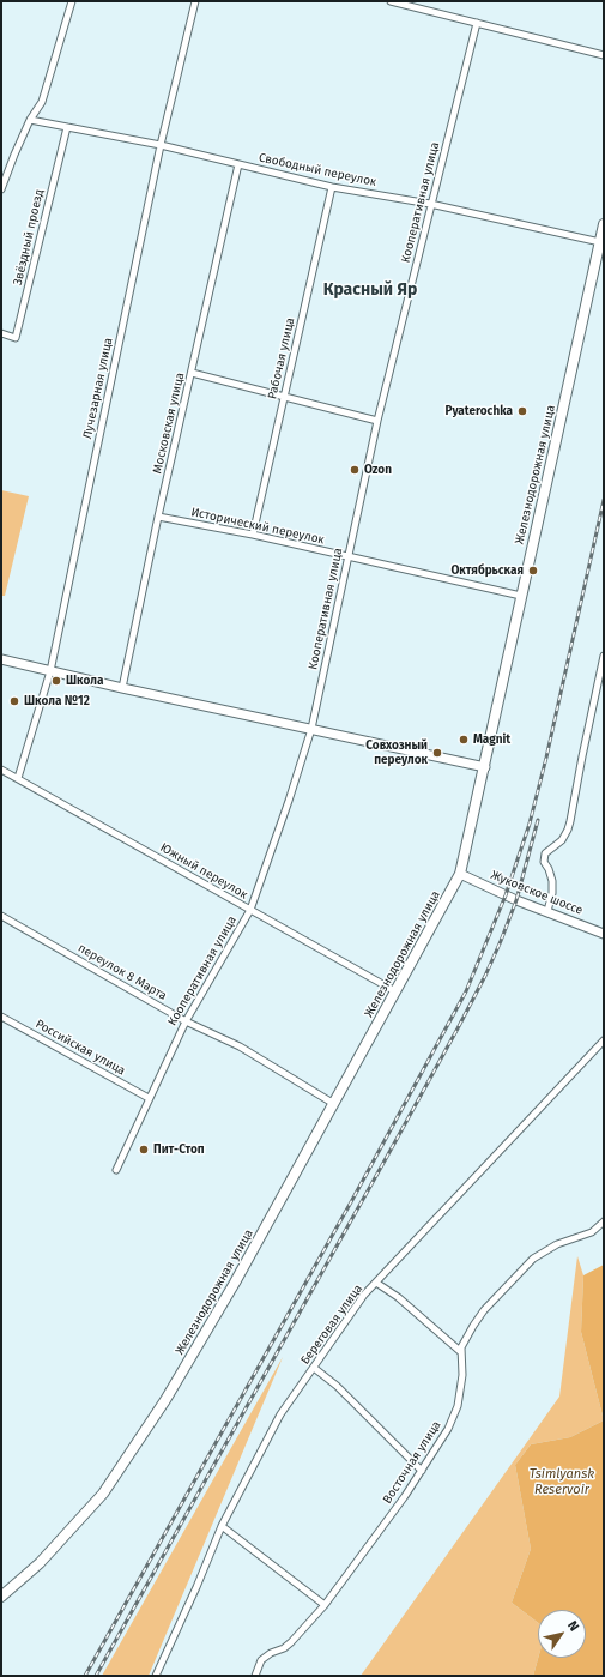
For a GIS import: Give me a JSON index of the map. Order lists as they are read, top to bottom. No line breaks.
{"streets":{"main road":["Железнодорожная улица"],"street":["Свободный переулок","Кооперативная улица","Звёздный проезд","Рабочая улица","Лучезарная улица","Московская улица","Исторический переулок","Южный переулок","Жуковское шоссе","переулок 8 Марта","Российская улица","Береговая улица","Восточная улица"]},"crossings":[["Свободный переулок","Кооперативная улица"],["Свободный переулок","Звёздный проезд"],["Свободный переулок","Рабочая улица"],["Свободный переулок","Лучезарная улица"],["Свободный переулок","Московская улица"],["Свободный переулок","Железнодорожная улица"],["Кооперативная улица","Исторический переулок"],["Кооперативная улица","Южный переулок"],["Кооперативная улица","переулок 8 Марта"],["Кооперативная улица","Российская улица"],["Рабочая улица","Исторический переулок"],["Лучезарная улица","Южный переулок"],["Московская улица","Исторический переулок"],["Железнодорожная улица","Исторический переулок"],["Железнодорожная улица","Южный переулок"],["Железнодорожная улица","Жуковское шоссе"],["Железнодорожная улица","переулок 8 Марта"]],"districts":["Красный Яр"],"water":["Tsimlyansk Reservoir"],"places":["Pyaterochka","Ozon","Октябрьская","Школа","Школа №12","Magnit","Совхозный переулок","Пит-Стоп"],"north":"top right"}
